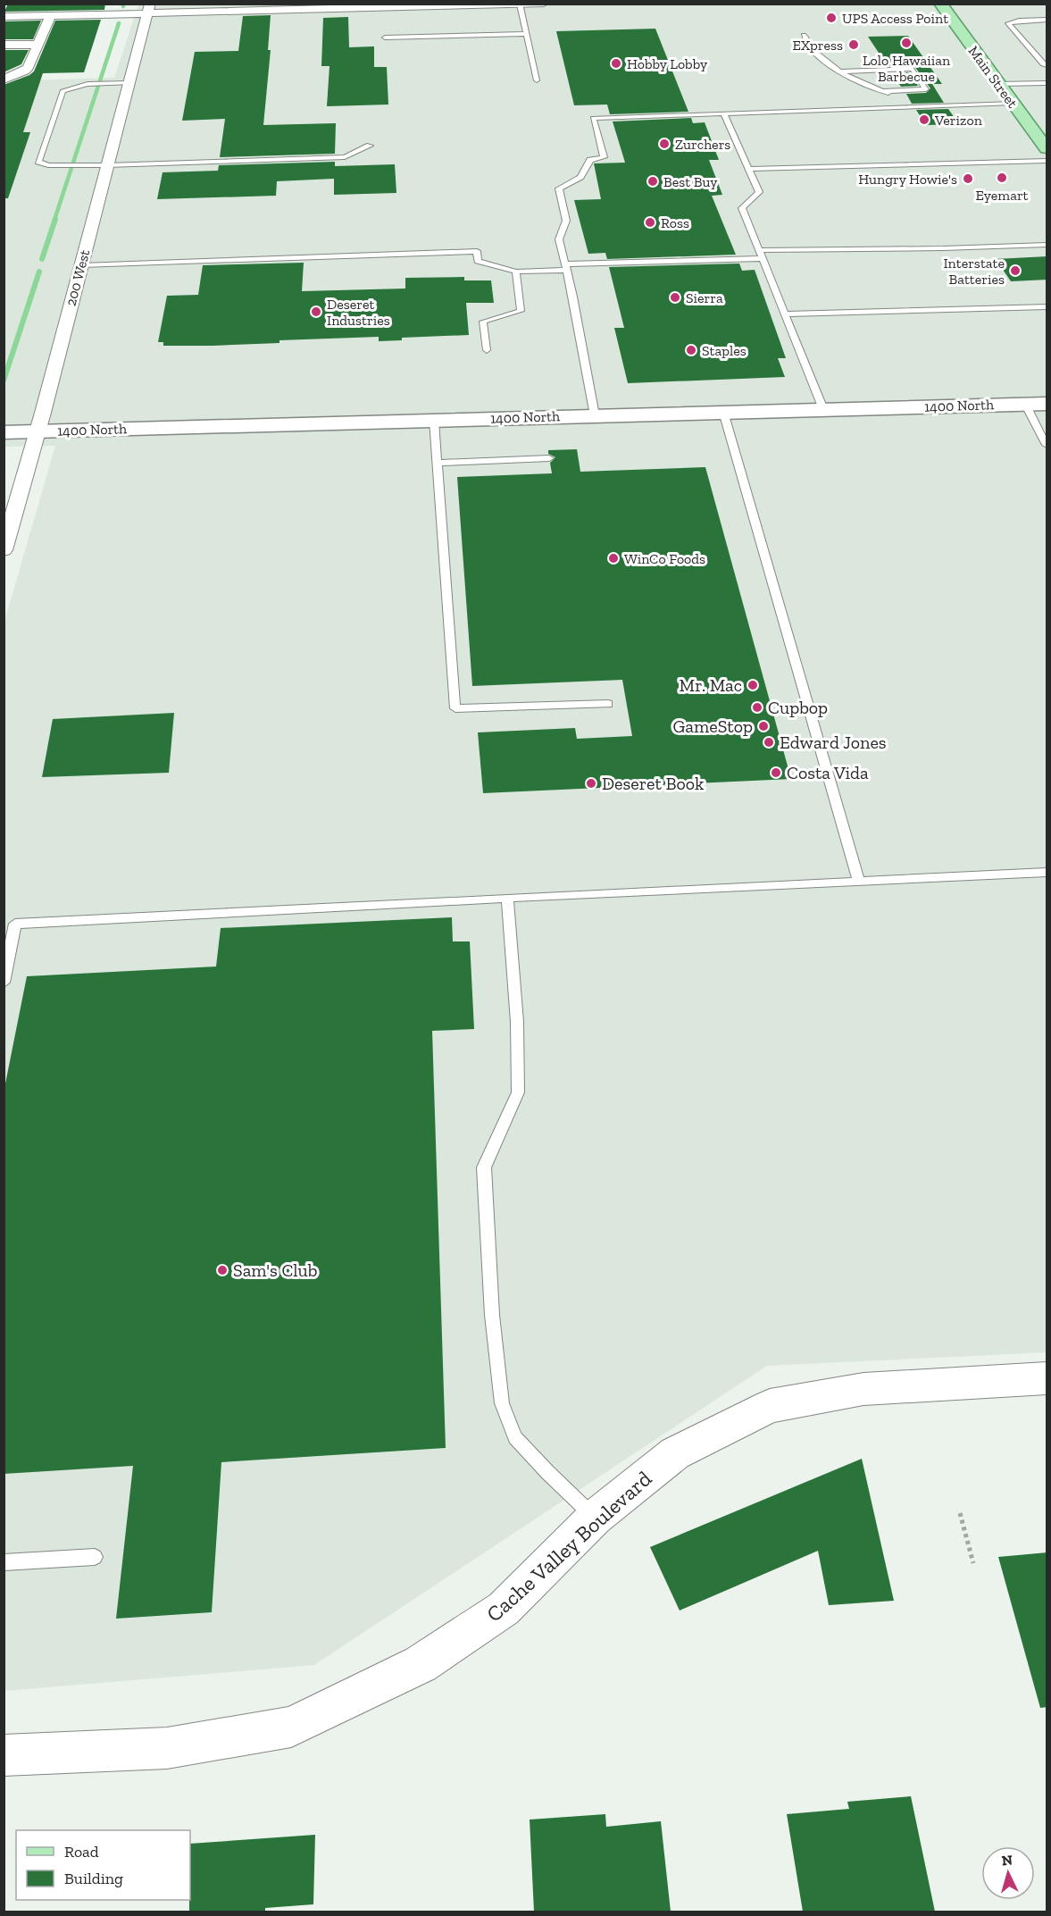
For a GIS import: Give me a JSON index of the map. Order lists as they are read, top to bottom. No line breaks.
{"streets":{"main road":["Main Street","1400 North"],"street":["200 West","Cache Valley Boulevard"]},"crossings":[["200 West","1400 North"]],"places":["UPS Access Point","Lolo Hawaiian Barbecue","EXpress","Hobby Lobby","Verizon","Zurchers","Eyemart","Hungry Howie's","Best Buy","Ross","Interstate Batteries","Sierra","Deseret Industries","Staples","WinCo Foods","Mr. Mac","Cupbop","GameStop","Edward Jones","Costa Vida","Deseret Book","Sam's Club"],"legend":["Road","Building"],"north":"top"}
